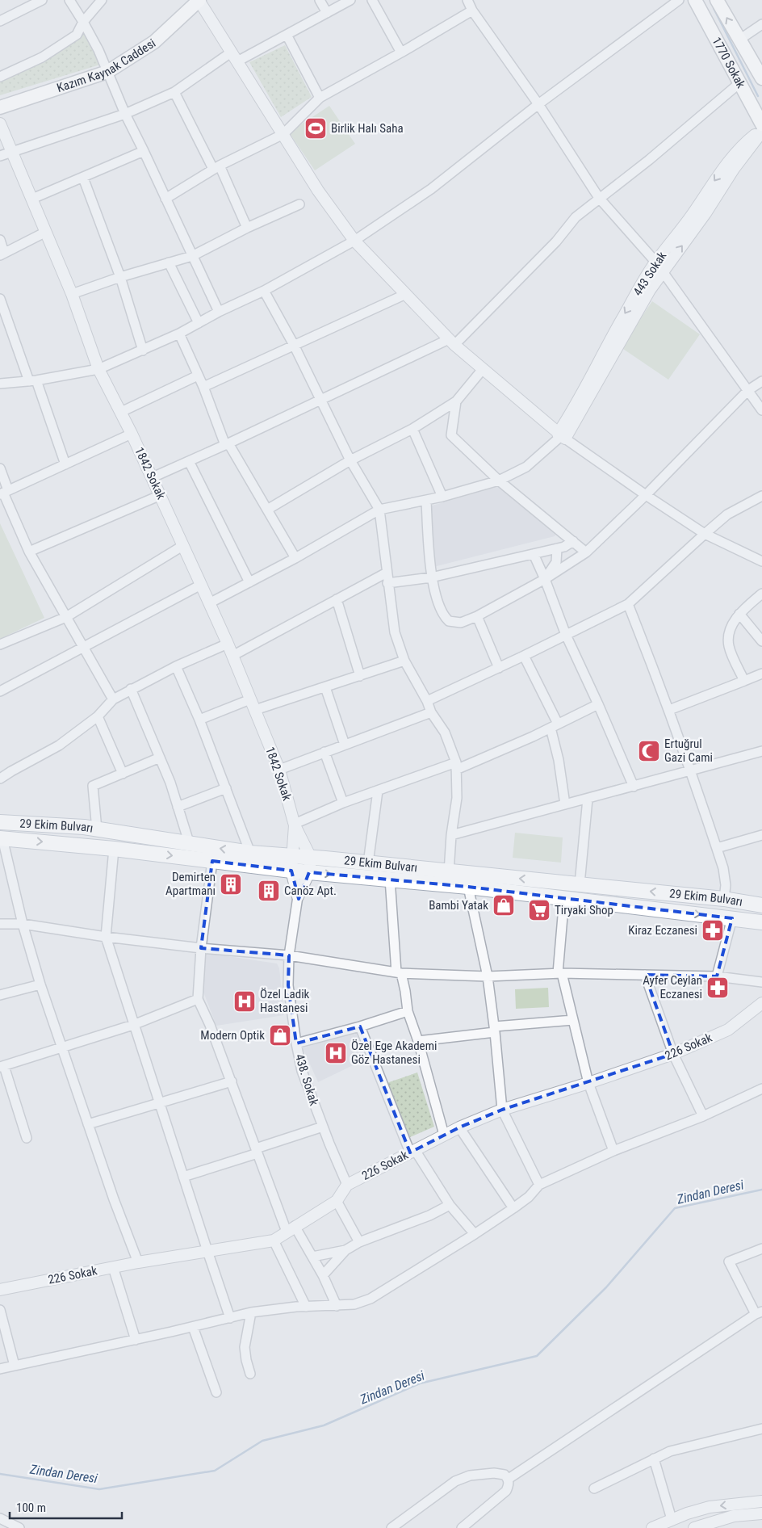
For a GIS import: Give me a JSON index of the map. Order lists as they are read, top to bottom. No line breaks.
{"streets":{"main road":["1770 Sokak","Kazım Kaynak Caddesi","29 Ekim Bulvarı"],"street":["443 Sokak","1842 Sokak","226 Sokak","438. Sokak"]},"crossings":[["226 Sokak","438. Sokak"]],"water":["Zindan Deresi"],"places":{"sports":["Birlik Halı Saha"],"mosque":["Ertuğrul Gazi Cami"],"building":["Demirten Apartmanı","Canöz Apt."],"shop":["Bambi Yatak","Modern Optik"],"supermarket":["Tiryaki Shop"],"pharmacy":["Kiraz Eczanesi","Ayfer Ceylan Eczanesi"],"hospital":["Özel Ladik Hastanesi","Özel Ege Akademi Göz Hastanesi"]},"scale_bar":"100 m"}
